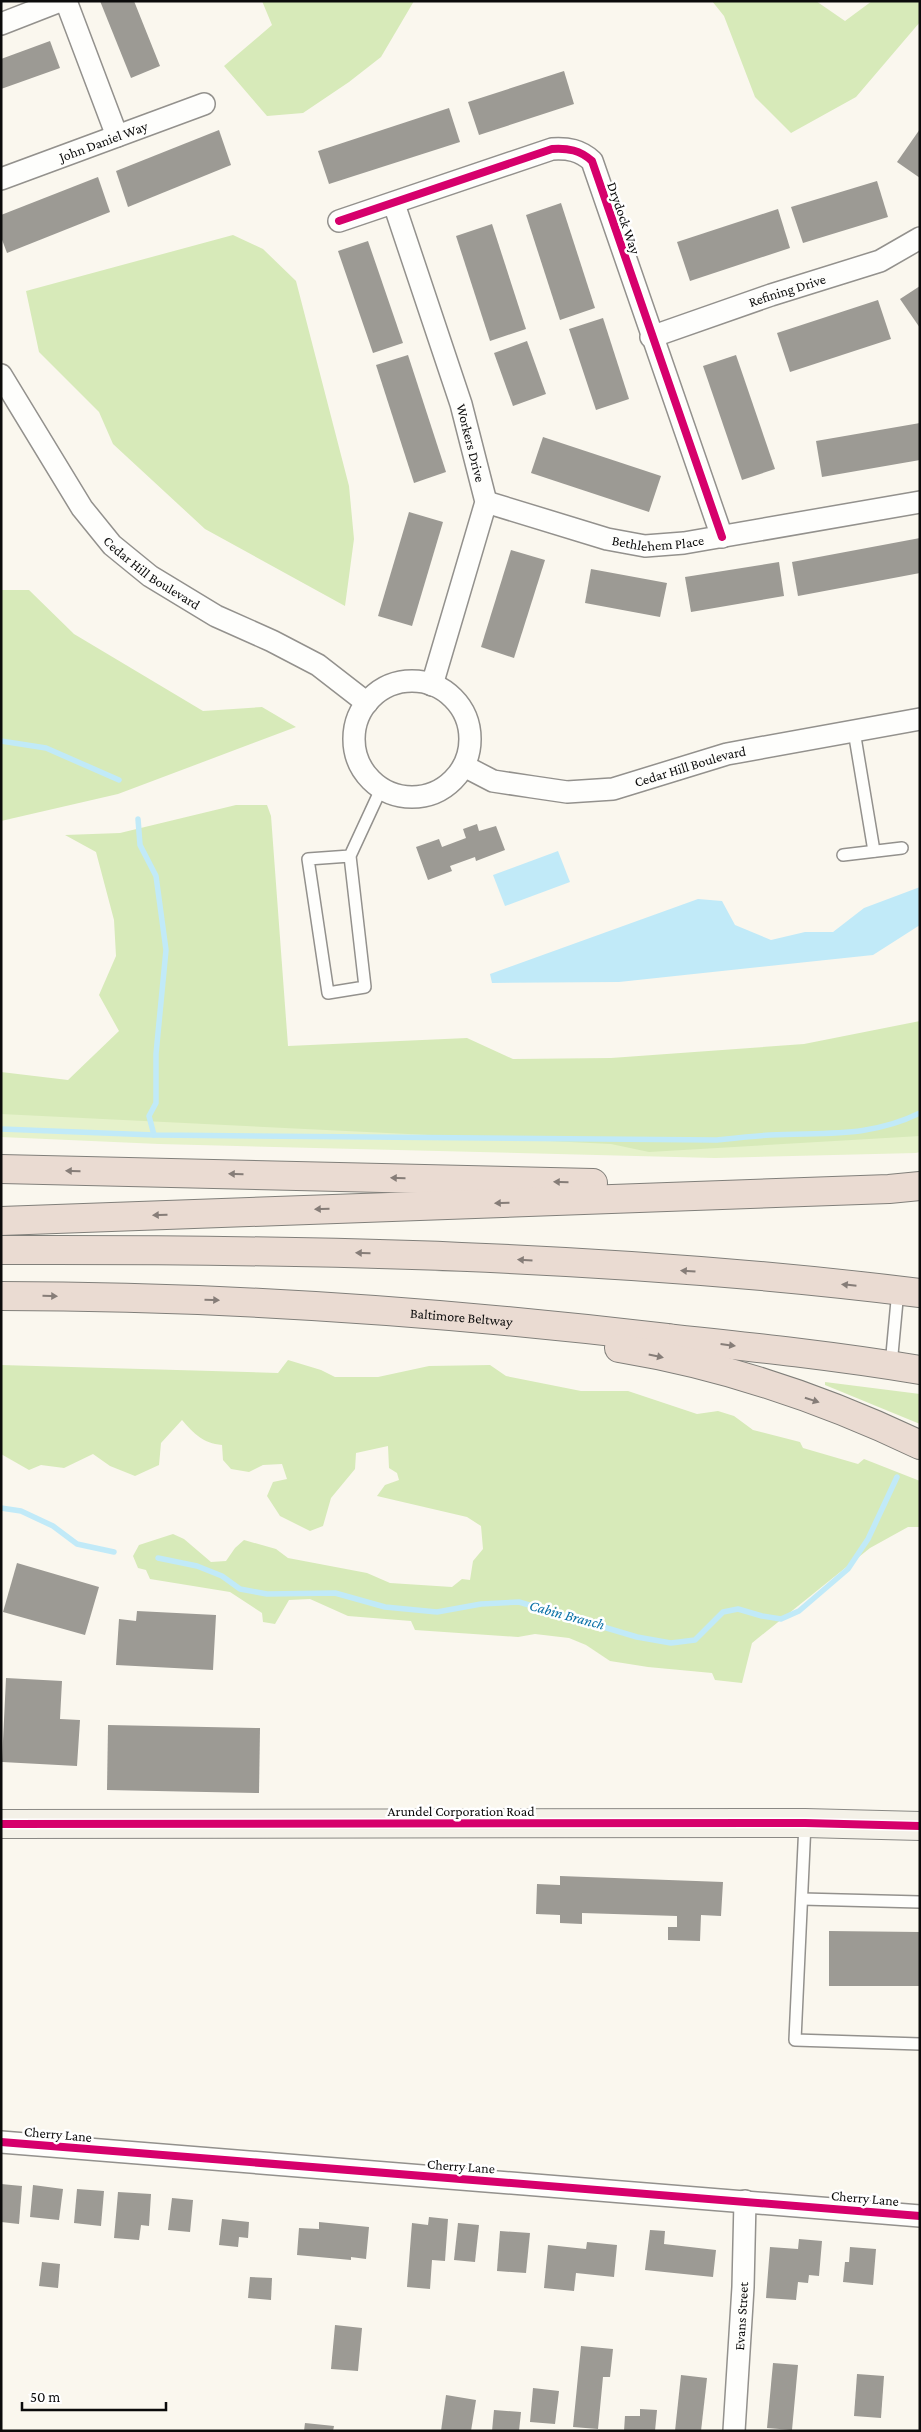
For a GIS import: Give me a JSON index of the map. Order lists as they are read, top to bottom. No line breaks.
{"streets":{"highway":["Baltimore Beltway"],"street":["John Daniel Way","Drydock Way","Refining Drive","Workers Drive","Bethlehem Place","Cedar Hill Boulevard","Arundel Corporation Road","Cherry Lane","Evans Street"]},"crossings":[["Drydock Way","Refining Drive"],["Drydock Way","Workers Drive"],["Drydock Way","Bethlehem Place"],["Workers Drive","Bethlehem Place"],["Cherry Lane","Evans Street"]],"water":["Cabin Branch"],"scale_bar":"50 m"}
